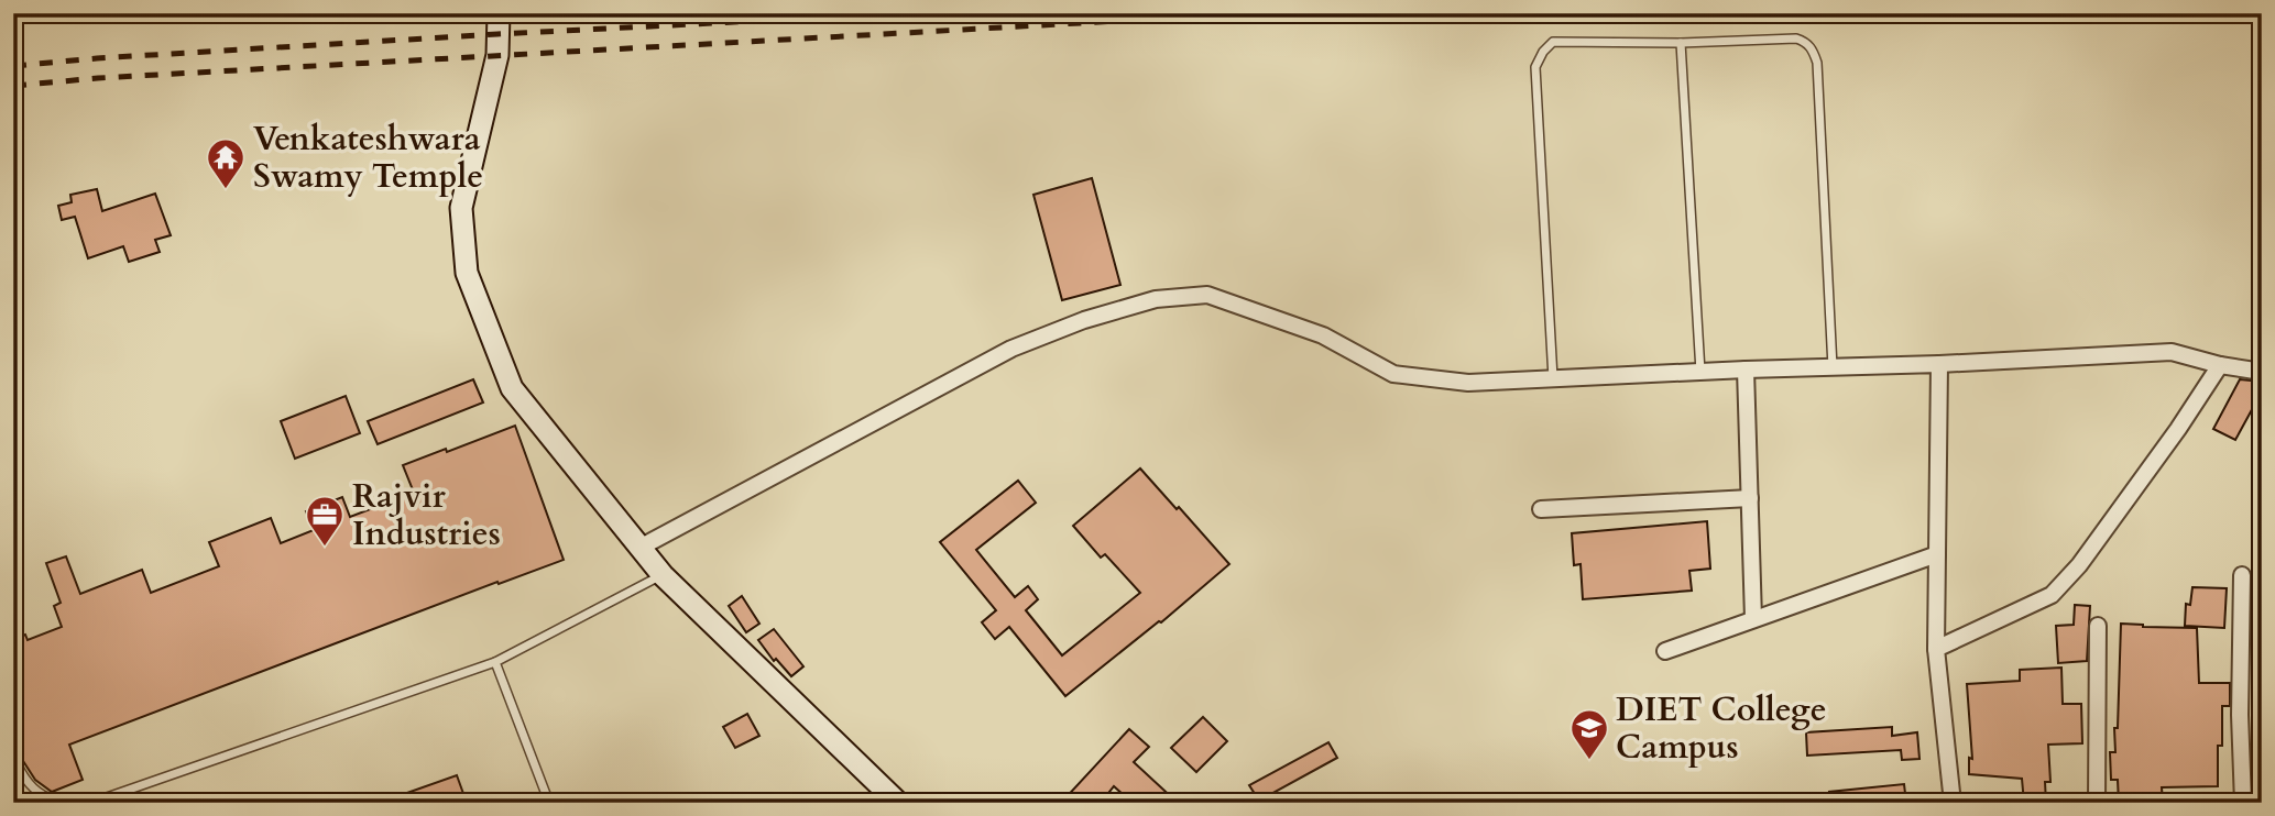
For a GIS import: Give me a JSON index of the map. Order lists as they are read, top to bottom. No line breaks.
{"places":{"temple":["Venkateshwara Swamy Temple"],"office":["Rajvir Industries"],"school or university":["DIET College Campus"]}}
